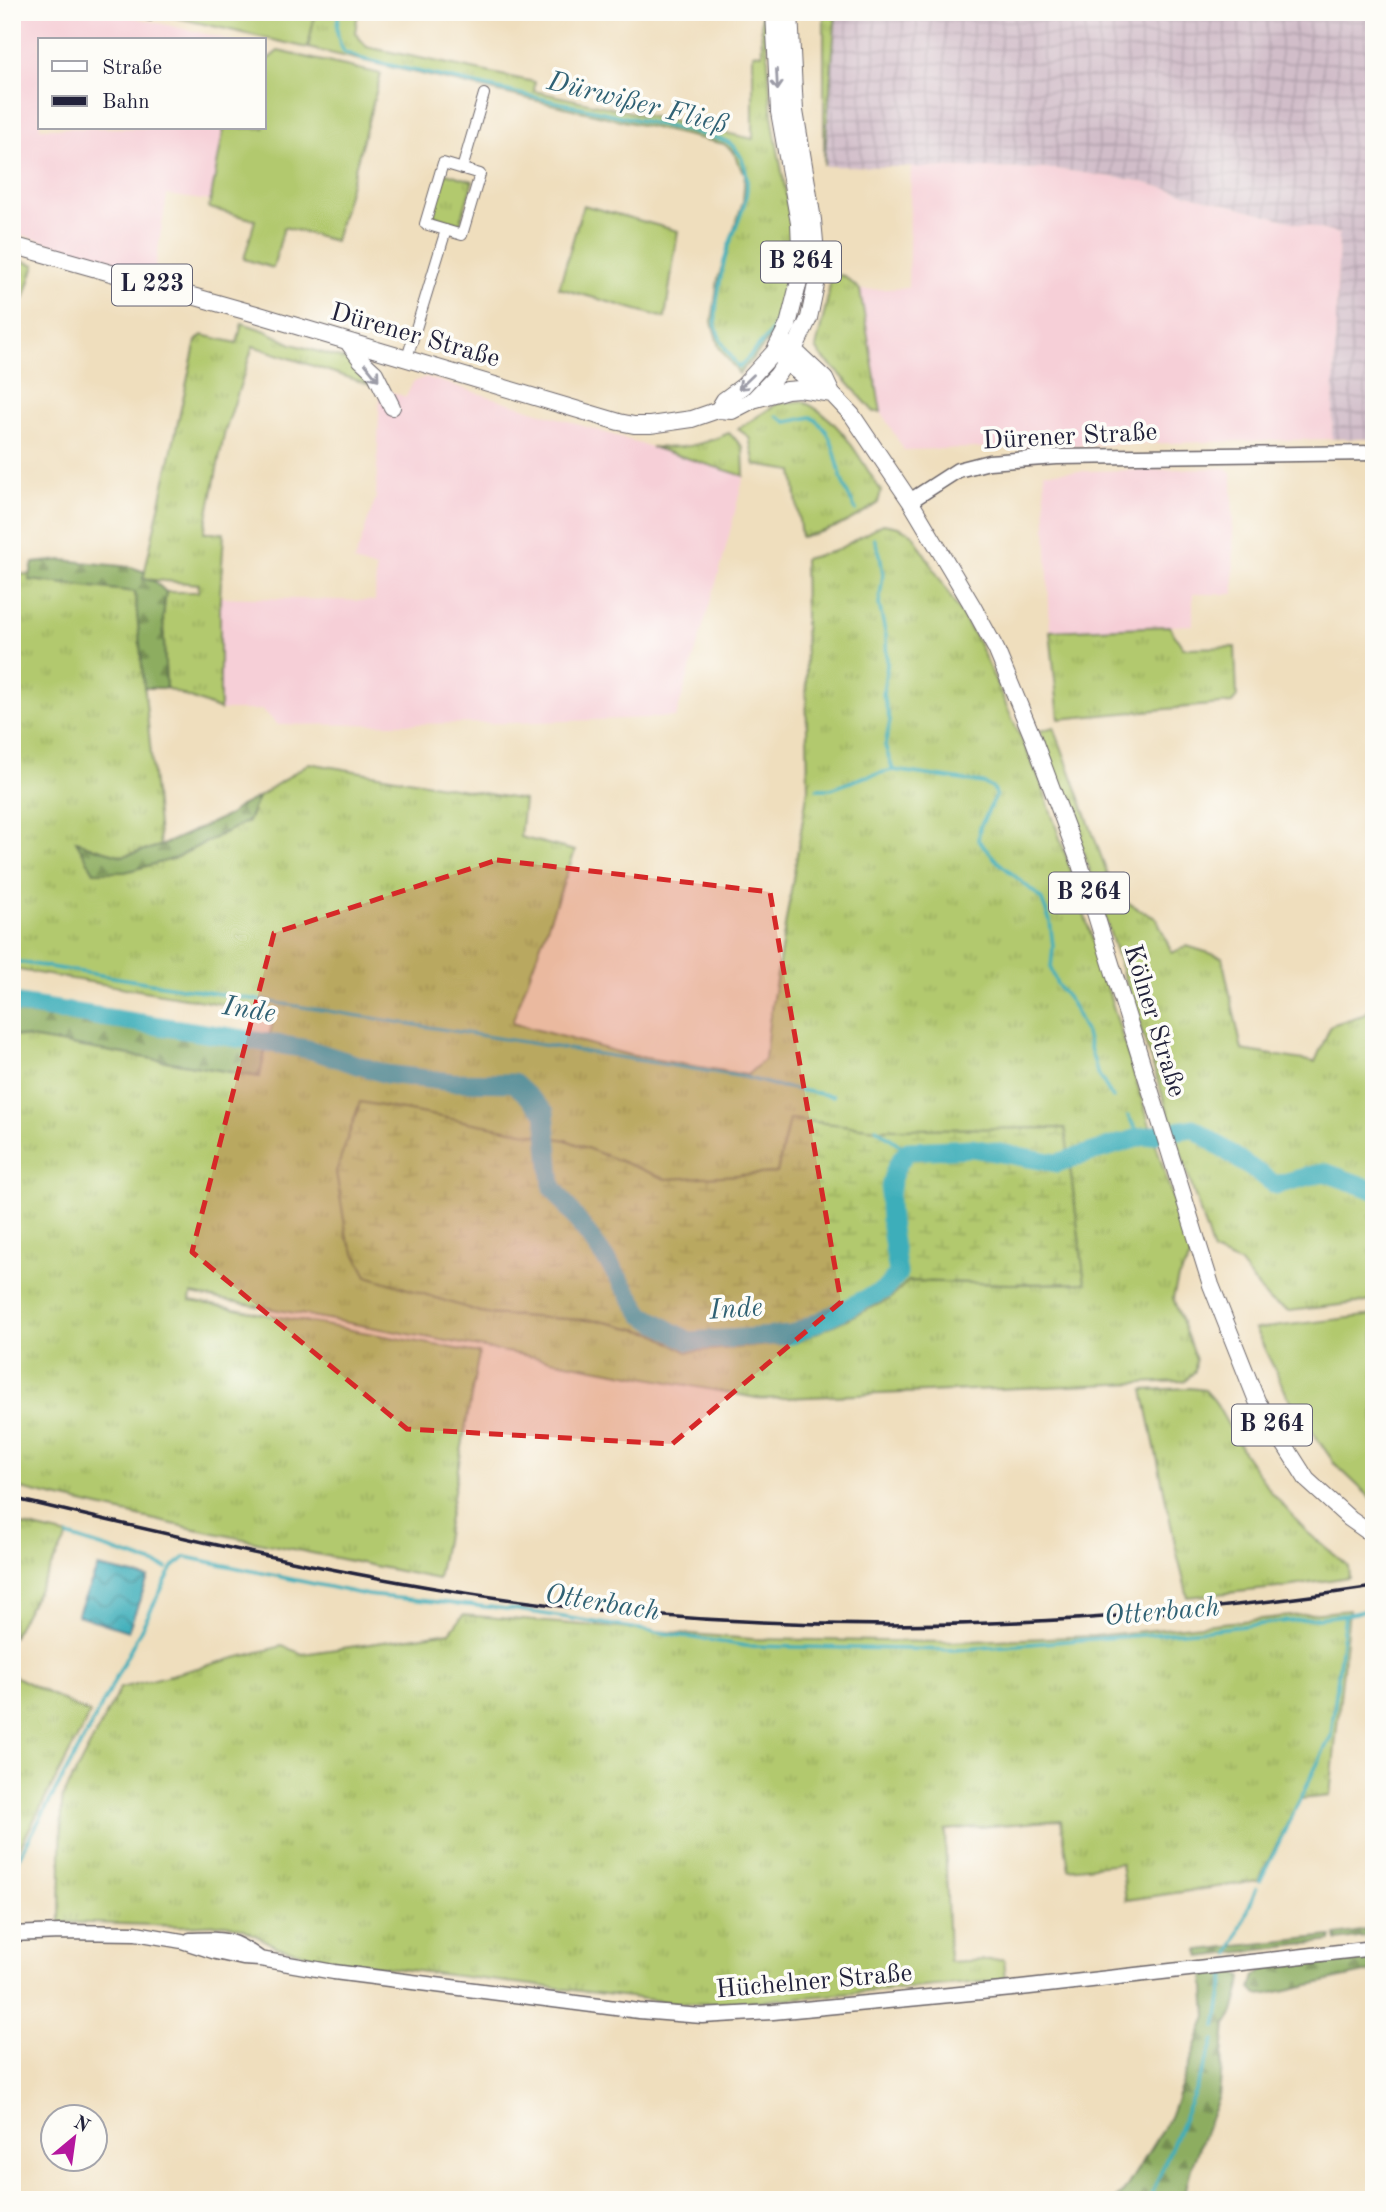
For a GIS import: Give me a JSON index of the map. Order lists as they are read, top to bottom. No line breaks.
{"streets":{"main road":["B 264","L 223","Dürener Straße","Kölner Straße"],"street":["Hüchelner Straße"]},"crossings":[["B 264","L 223"],["B 264","Dürener Straße"],["B 264","Kölner Straße"],["L 223","Dürener Straße"],["Dürener Straße","Kölner Straße"]],"water":["Dürwißer Fließ","Inde","Otterbach"],"legend":["Straße","Bahn"],"north":"top right"}
